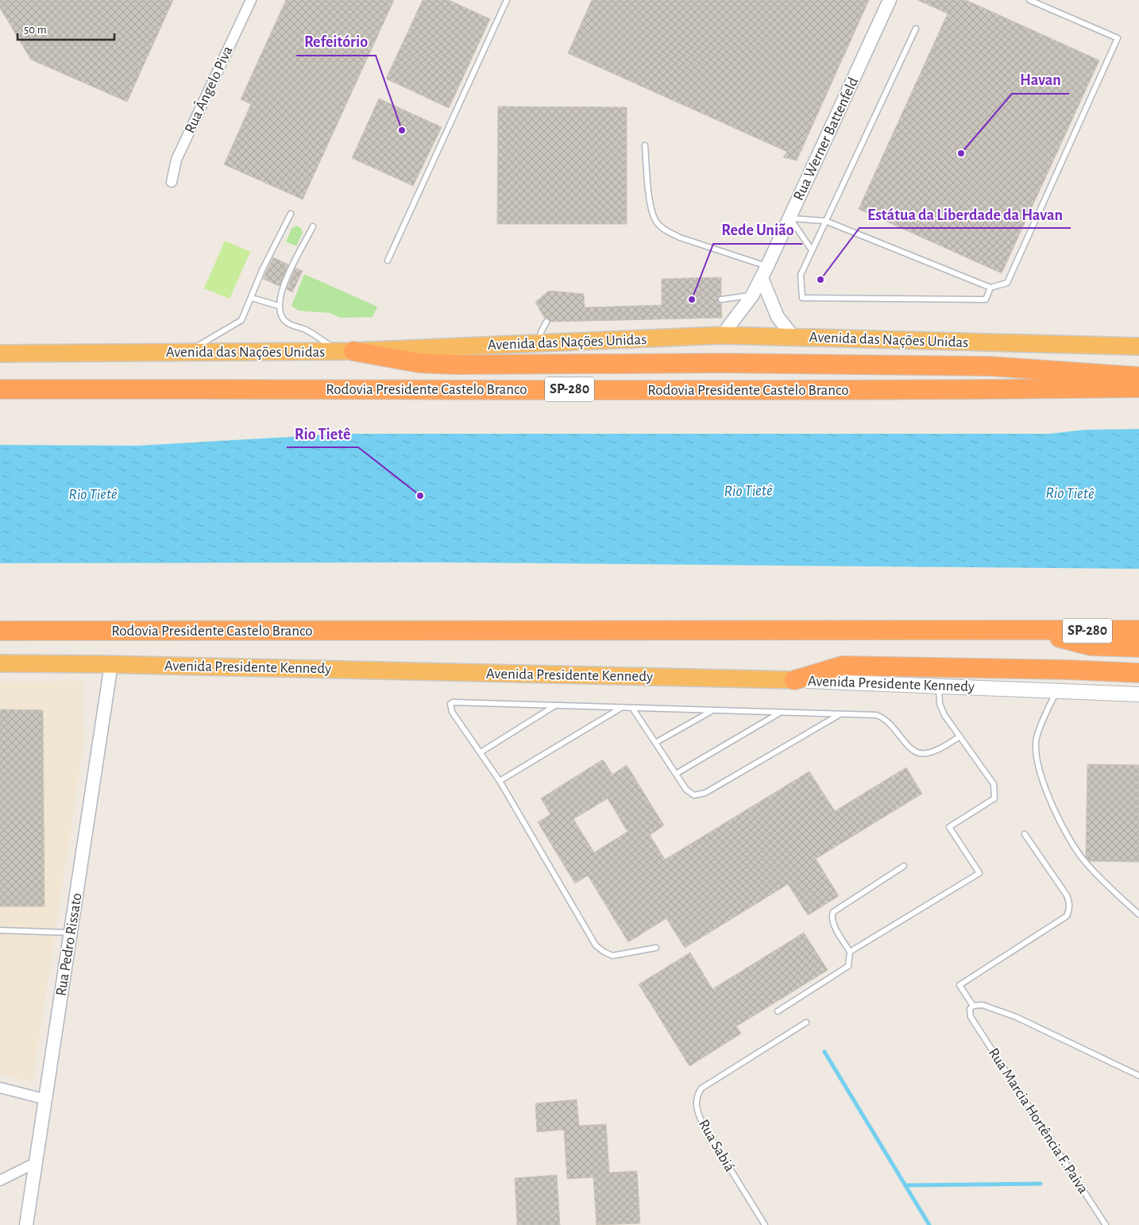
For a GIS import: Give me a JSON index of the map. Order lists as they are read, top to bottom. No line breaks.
{"streets":{"highway":["Avenida das Nações Unidas","Rodovia Presidente Castelo Branco","SP-280","Avenida Presidente Kennedy"],"street":["Rua Ângelo Piva","Rua Werner Battenfeld","Rua Pedro Rissato"],"lane":["Rua Marcia Hortência F. Paiva","Rua Sabiá"]},"crossings":[["Rua Werner Battenfeld","Avenida das Nações Unidas"],["Avenida Presidente Kennedy","Rua Pedro Rissato"]],"water":["Rio Tietê"],"places":["Refeitório","Havan","Estátua da Liberdade da Havan","Rede União","Rio Tietê"],"scale_bar":"50 m"}
